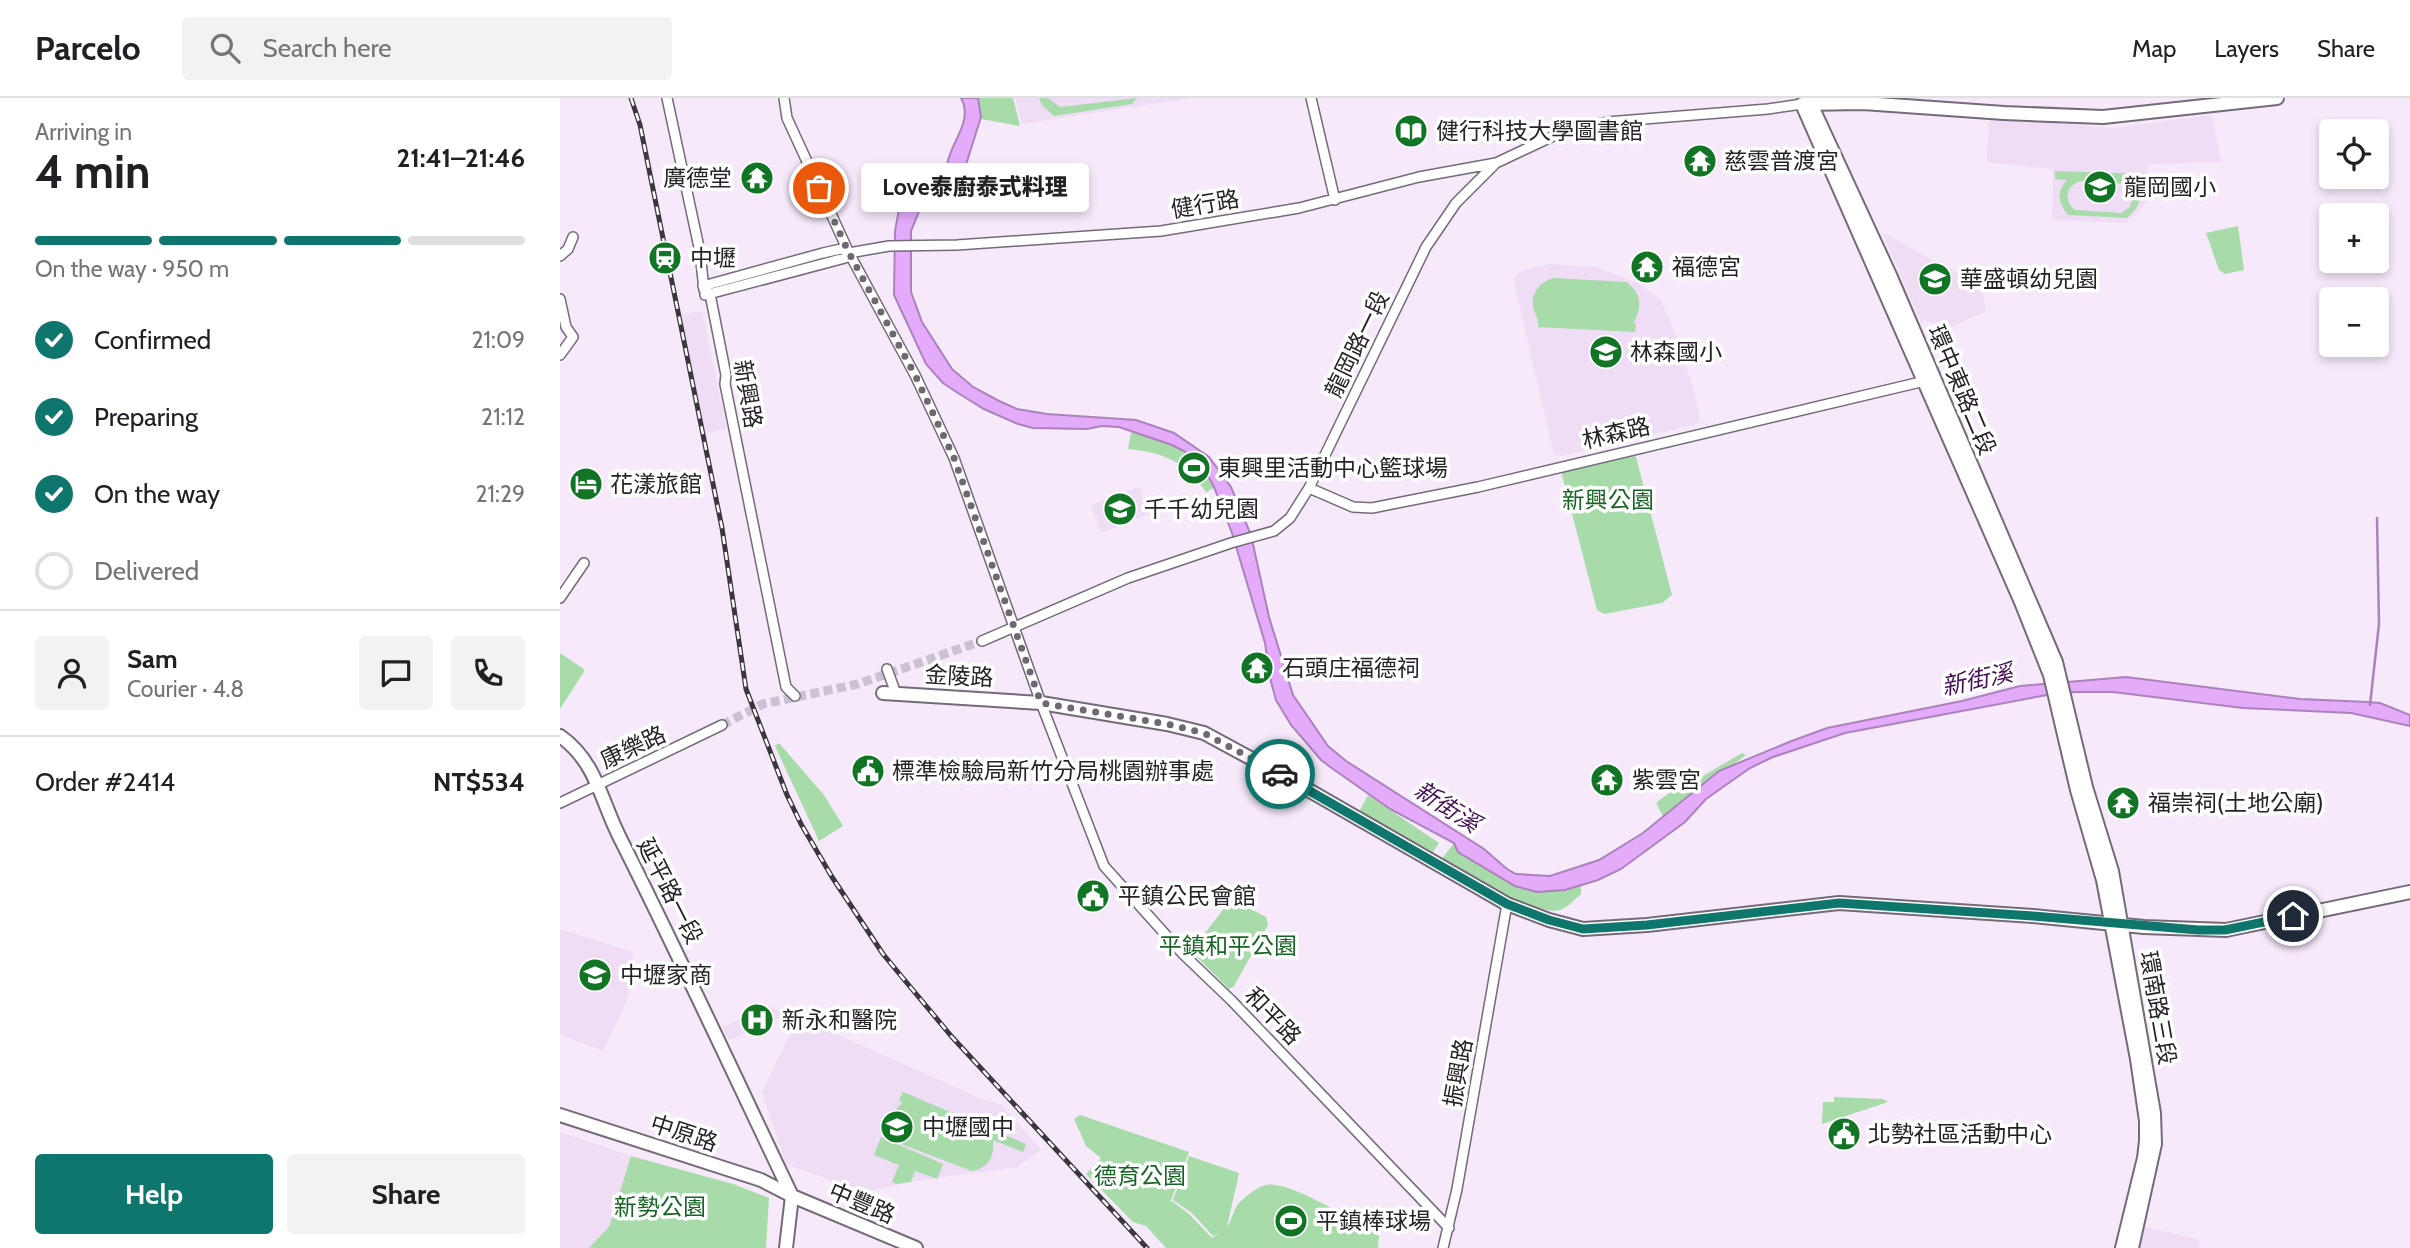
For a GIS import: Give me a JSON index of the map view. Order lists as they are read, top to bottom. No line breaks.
{"streets":{"main road":["環中東路二段","金陵路","延平路一段","環南路三段","中原路","中豐路"],"street":["健行路","龍岡路一段","新興路","林森路","康樂路","和平路","振興路"]},"crossings":[["健行路","龍岡路一段"],["健行路","和平路"],["龍岡路一段","林森路"],["龍岡路一段","和平路"],["環中東路二段","林森路"],["環中東路二段","環南路三段"],["金陵路","環南路三段"],["金陵路","和平路"],["金陵路","振興路"],["康樂路","延平路一段"],["延平路一段","中原路"],["延平路一段","中豐路"],["和平路","振興路"],["中原路","中豐路"]],"water":["新街溪"],"parks":["新興公園","平鎮和平公園","德育公園","新勢公園"],"places":{"library":["健行科技大學圖書館"],"temple":["慈雲普渡宮","廣德堂","福德宮","石頭庄福德祠","紫雲宮","福崇祠(土地公廟)"],"school or university":["龍岡國小","華盛頓幼兒園","林森國小","千千幼兒園","中壢家商","中壢國中"],"other":["Love泰廚泰式料理"],"station":["中壢"],"sports":["東興里活動中心籃球場","平鎮棒球場"],"hotel":["花漾旅館"],"public building":["標準檢驗局新竹分局桃園辦事處","平鎮公民會館","北勢社區活動中心"],"hospital":["新永和醫院"]},"page":{"header":"Parcelo","search":"Search here","nav":["Map","Layers","Share"],"heading":["4 min","Arriving in","21:41–21:46"],"panel":["Sam","Courier · 4.8","Order #2414","NT$534"],"map_buttons":["+","−"],"bubble":"Love泰廚泰式料理","bar":"On the way · 950 m","list":[["Confirmed","21:09"],["Preparing","21:12"],["On the way","21:29"],"Delivered"],"buttons":["Help","Share"]}}
